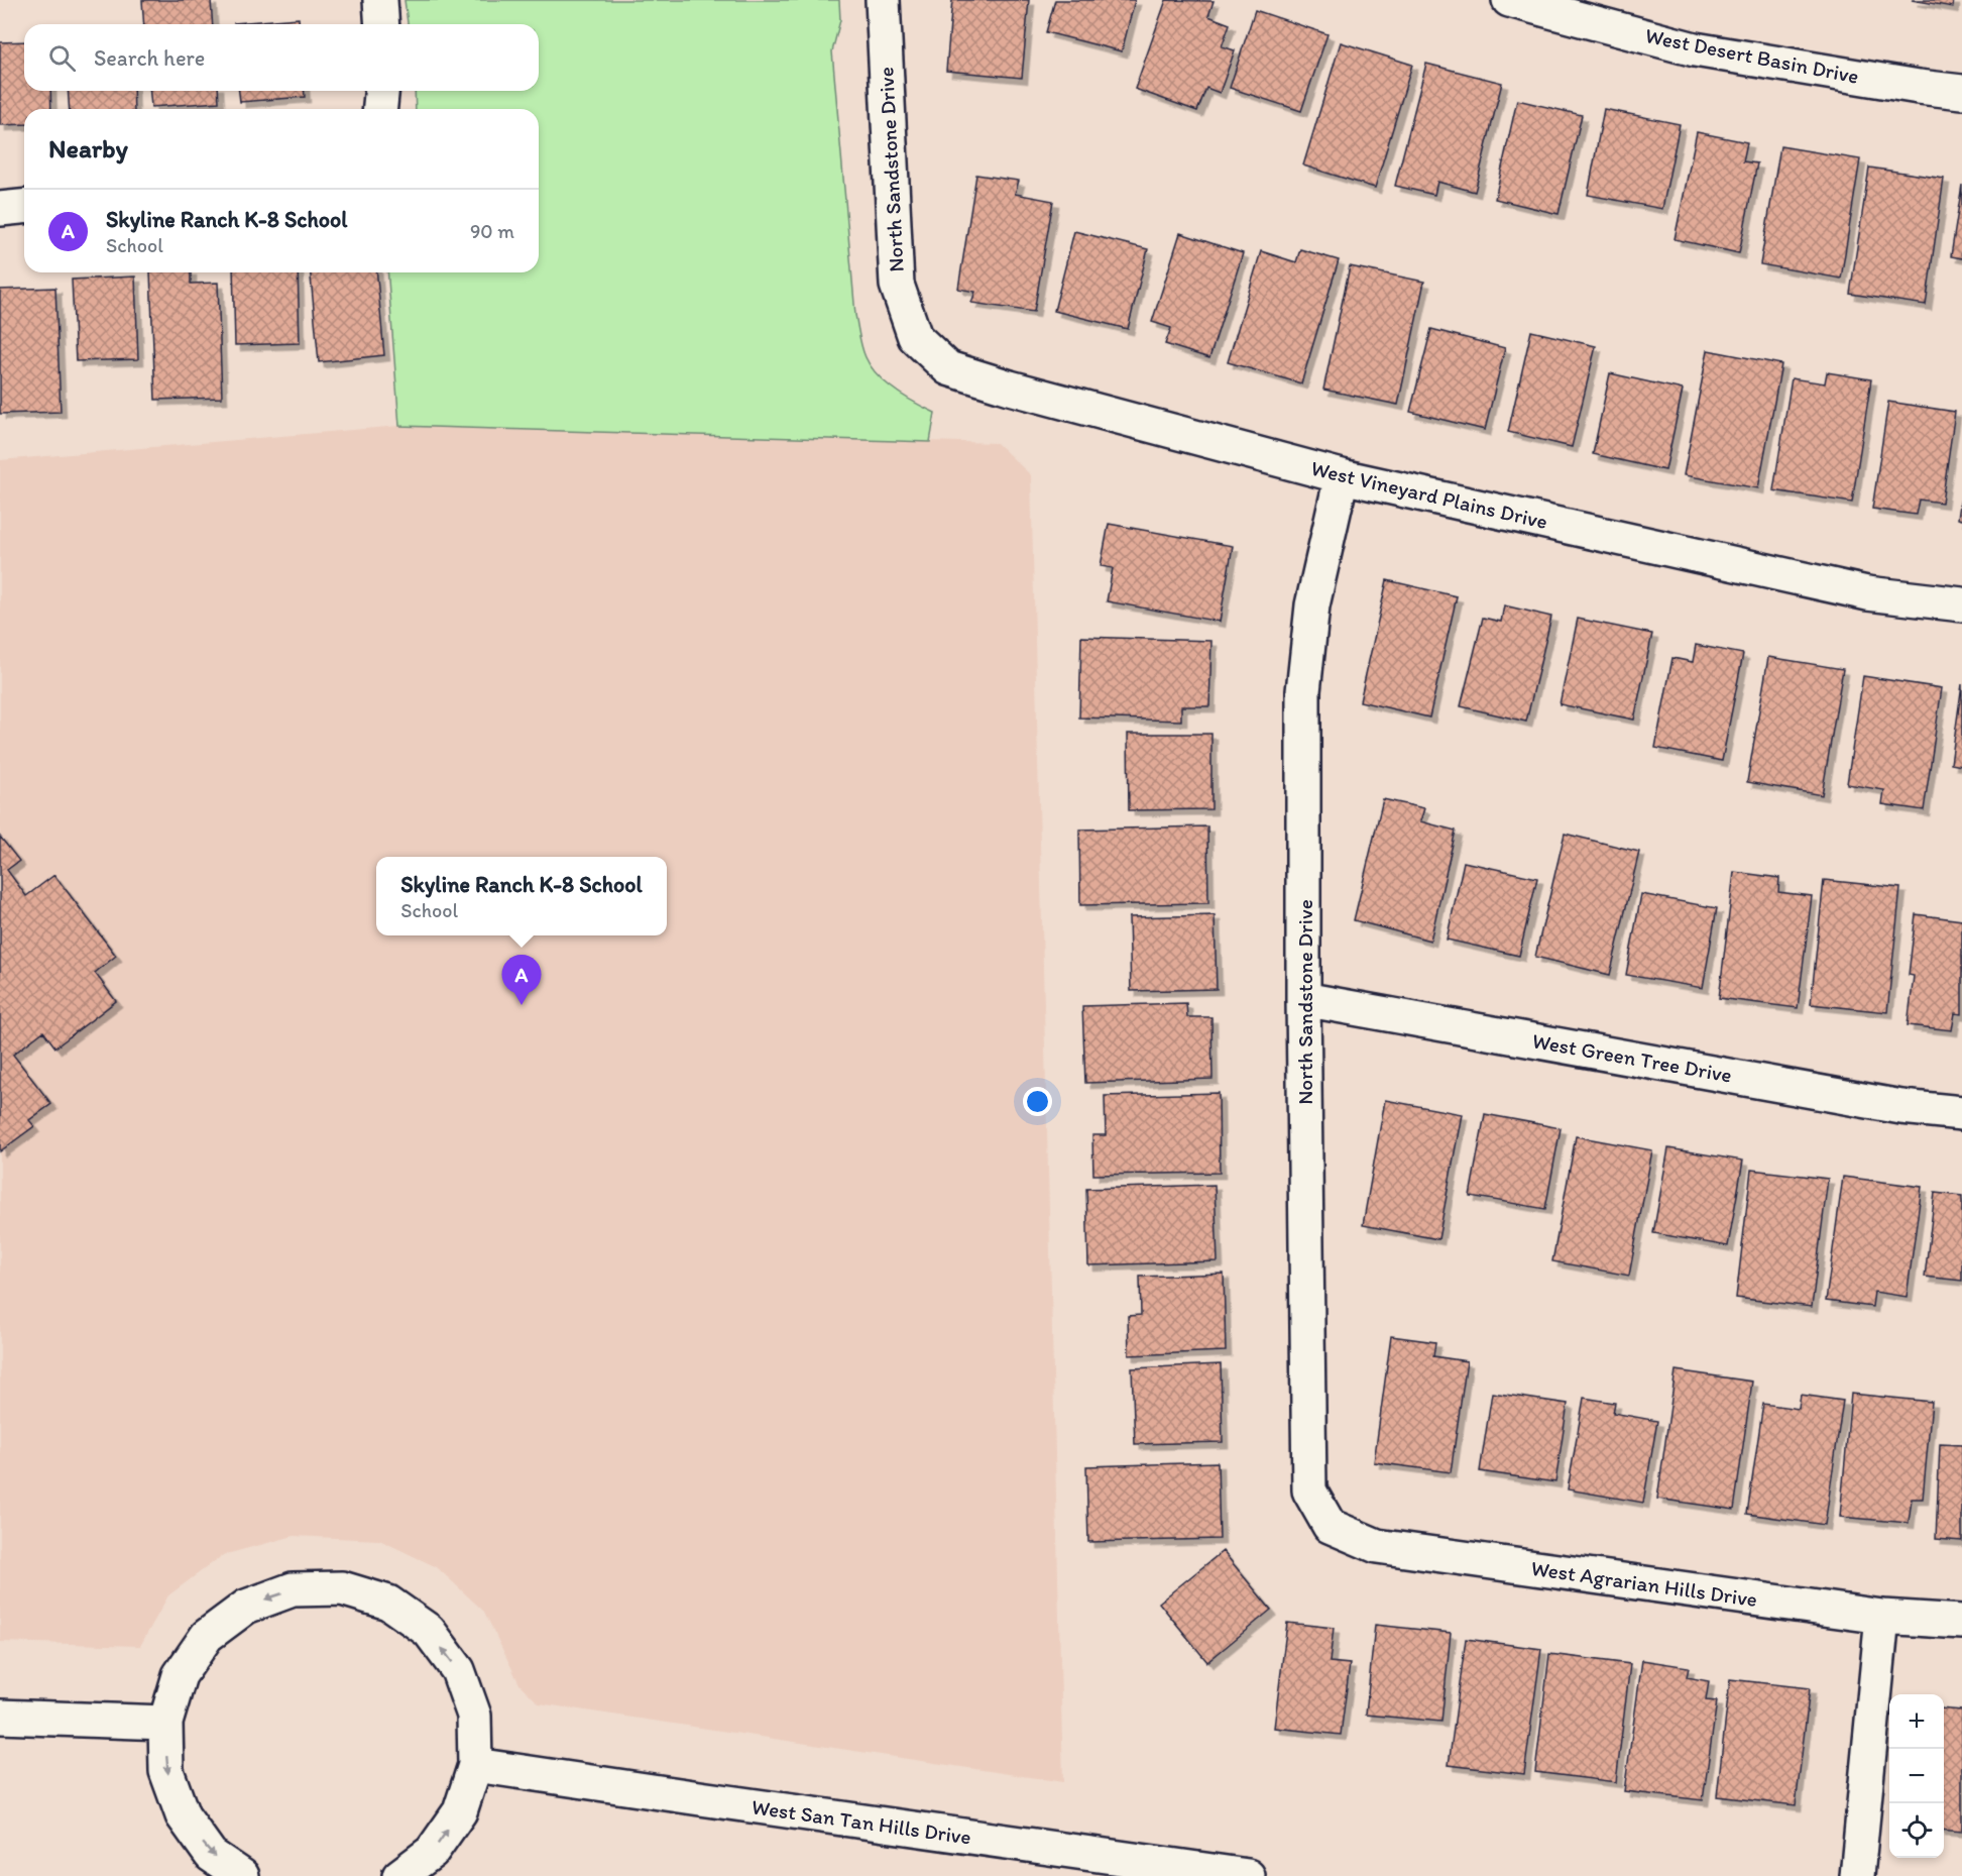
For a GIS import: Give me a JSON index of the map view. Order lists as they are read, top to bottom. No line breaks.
{"streets":{"street":["West Desert Basin Drive","North Sandstone Drive","West Vineyard Plains Drive","West Green Tree Drive","West Agrarian Hills Drive","West San Tan Hills Drive"]},"crossings":[["North Sandstone Drive","West Vineyard Plains Drive"],["North Sandstone Drive","West Green Tree Drive"],["North Sandstone Drive","West Agrarian Hills Drive"]],"page":{"search":"Search here","heading":"Nearby","list":[{"mark":"A","name":"Skyline Ranch K-8 School","note":"School","value":"90 m"}],"popup":["Skyline Ranch K-8 School","School"],"pins":"A","map_buttons":["+","−"]}}
